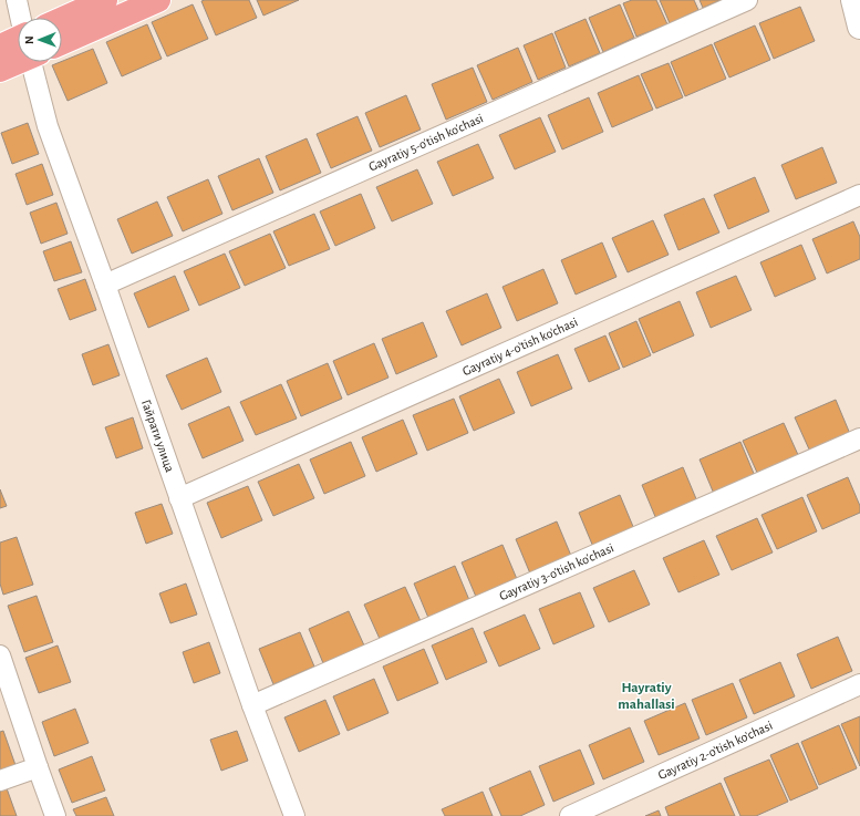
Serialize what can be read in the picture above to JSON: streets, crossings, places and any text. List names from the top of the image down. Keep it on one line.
{"streets":{"street":["Gayratiy 5-o'tish ko'chasi","Gayratiy 4-o'tish ko'chasi","Гайрати улица","Gayratiy 3-o'tish ko'chasi","Gayratiy 2-o'tish ko'chasi"]},"crossings":[["Gayratiy 5-o'tish ko'chasi","Гайрати улица"],["Gayratiy 4-o'tish ko'chasi","Гайрати улица"],["Гайрати улица","Gayratiy 3-o'tish ko'chasi"]],"districts":["Hayratiy mahallasi"],"north":"left"}
